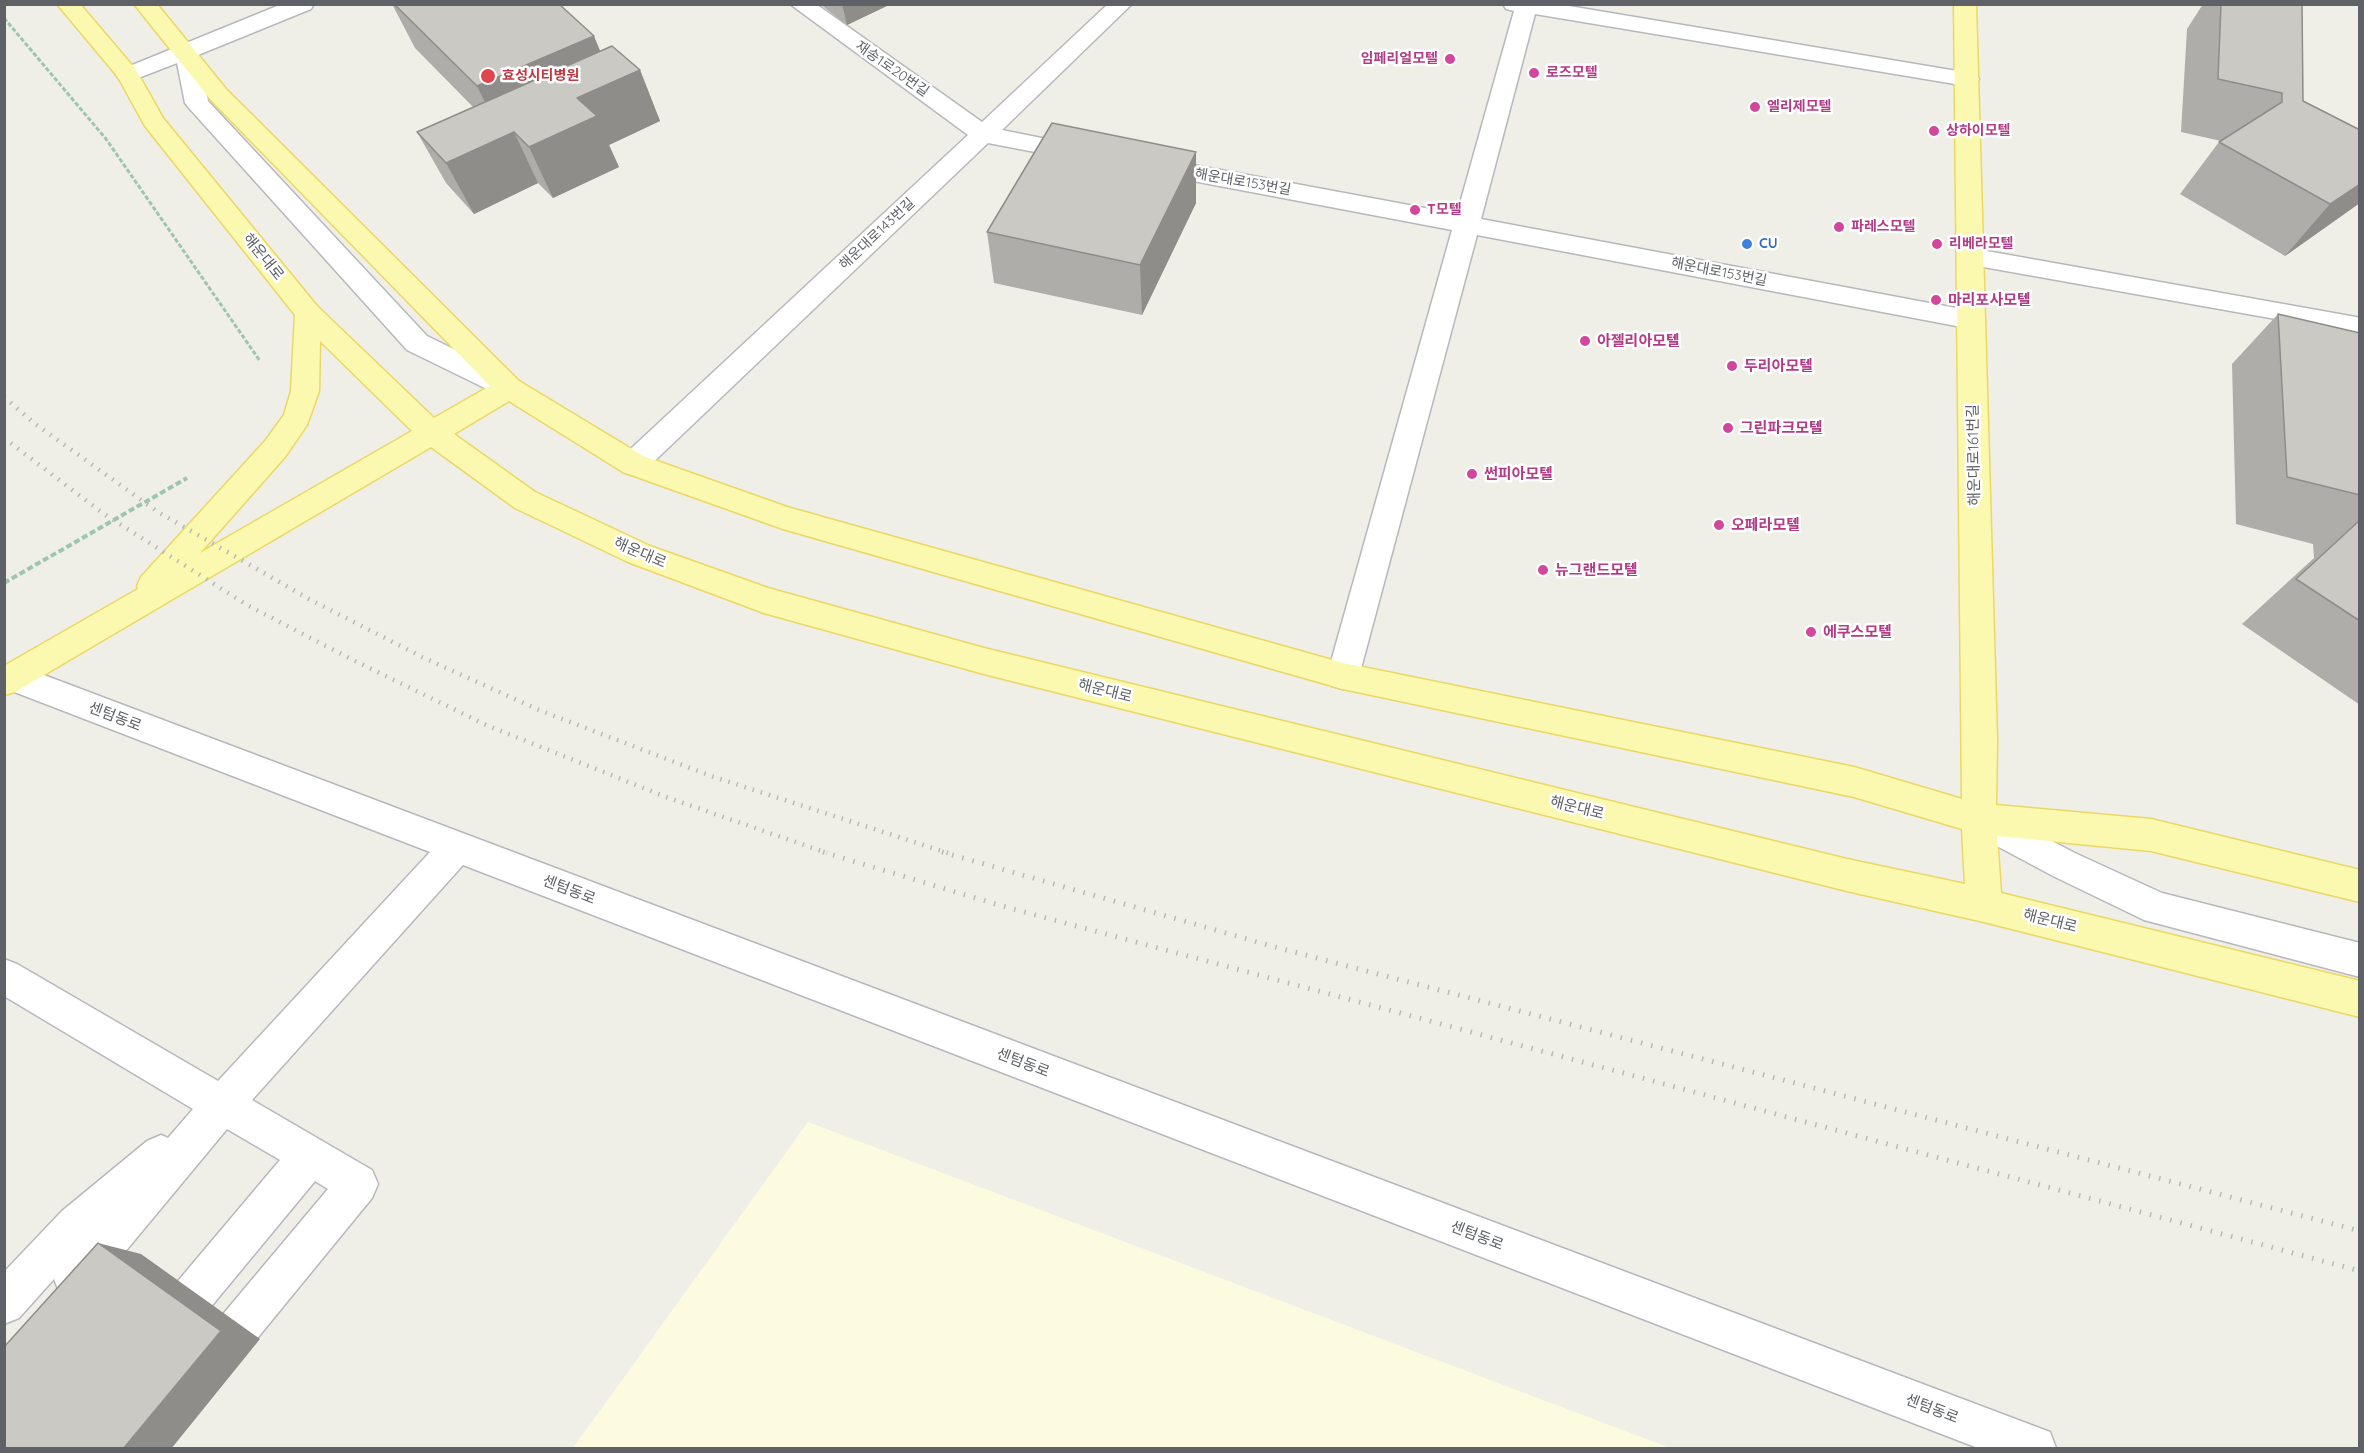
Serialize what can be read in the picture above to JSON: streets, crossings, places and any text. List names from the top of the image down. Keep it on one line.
{"streets":{"main road":["해운대로","해운대로161번길"],"street":["재송1로20번길","해운대로153번길","해운대로143번길","센텀동로"]},"crossings":[["재송1로20번길","해운대로153번길"],["재송1로20번길","해운대로143번길"],["해운대로153번길","해운대로143번길"],["해운대로153번길","해운대로161번길"],["해운대로","해운대로161번길"]],"places":["임페리얼모텔","로즈모텔","효성시티병원","엘리제모텔","상하이모텔","T모텔","파레스모텔","CU","리베라모텔","마리포사모텔","아젤리아모텔","두리아모텔","그린파크모텔","썬피아모텔","오페라모텔","뉴그랜드모텔","에쿠스모텔"]}
